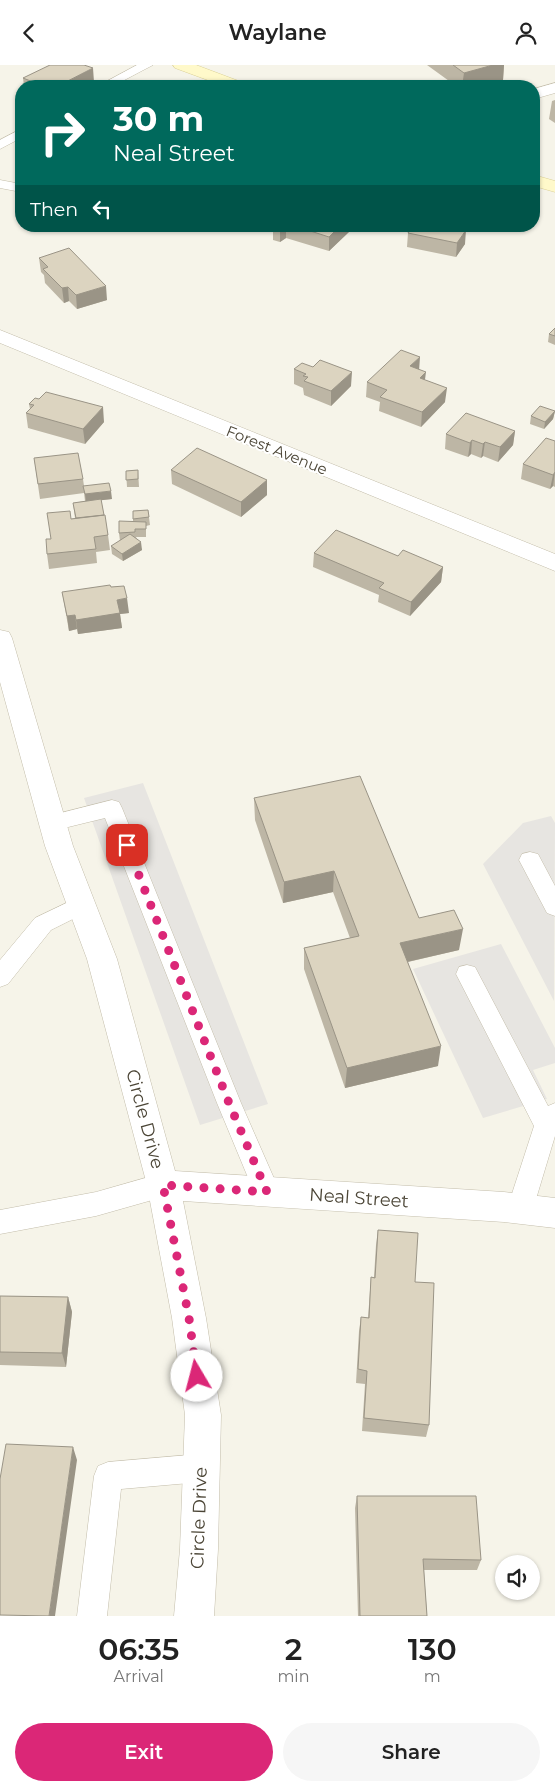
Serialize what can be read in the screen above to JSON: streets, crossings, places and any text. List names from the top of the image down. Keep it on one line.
{"streets":{"street":["Forest Avenue","Circle Drive","Neal Street"]},"crossings":[["Circle Drive","Neal Street"]],"page":{"header":"Waylane","turn":["30 m","Neal Street"],"then":"Then","eta":["06:35","Arrival","2","min","130","m"],"buttons":["Exit","Share"]}}
